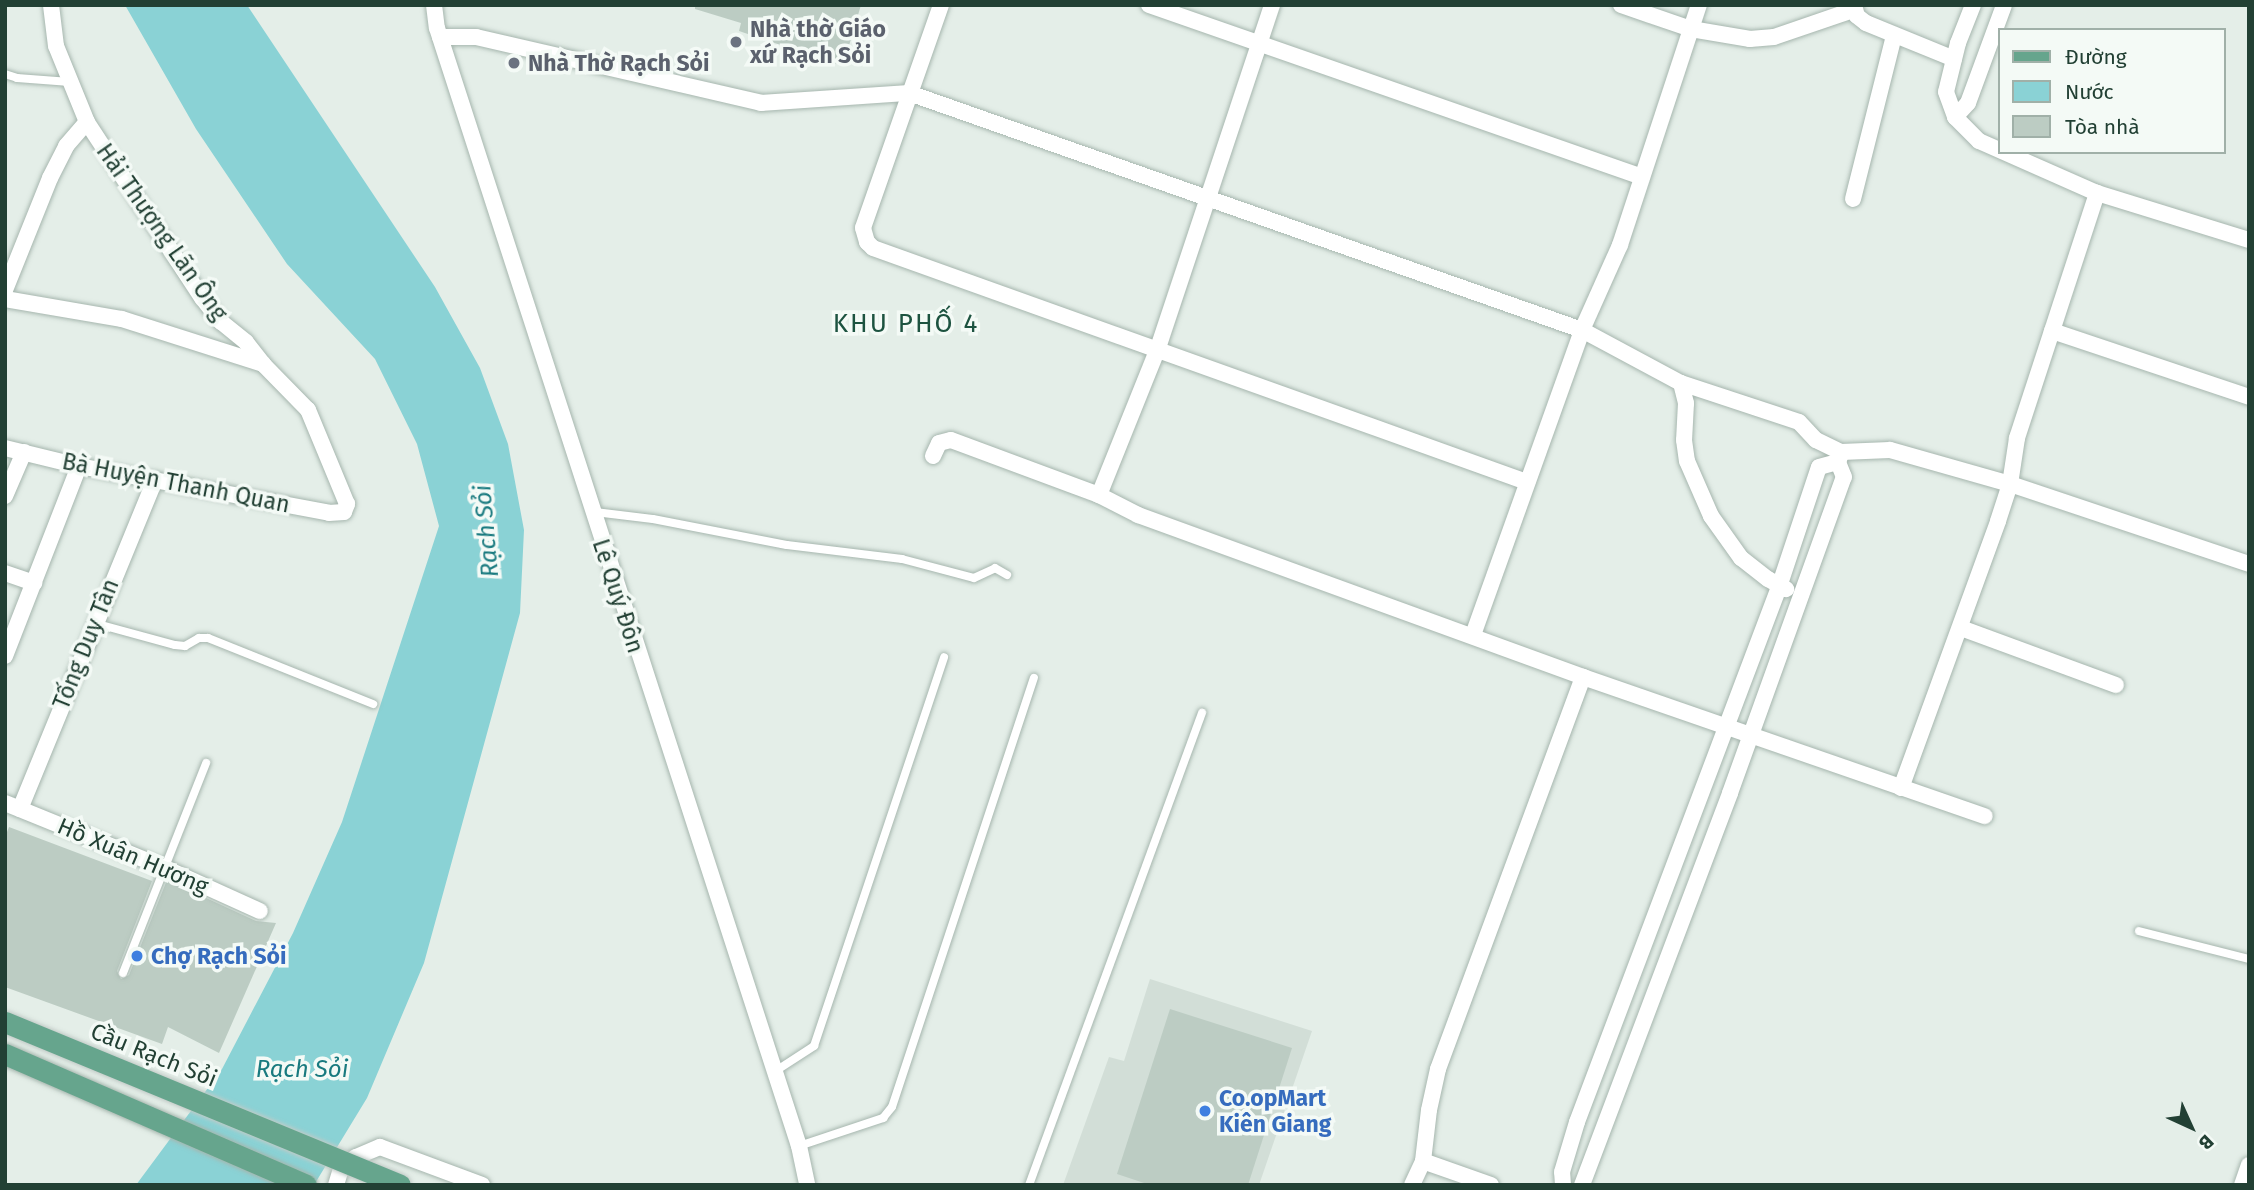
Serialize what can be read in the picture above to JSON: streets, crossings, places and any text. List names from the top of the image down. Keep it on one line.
{"streets":{"main road":["Cầu Rạch Sỏi"],"street":["Hải Thượng Lãn Ông","Bà Huyện Thanh Quan","Lê Quý Đôn","Tống Duy Tân","Hồ Xuân Hương"]},"crossings":[["Hải Thượng Lãn Ông","Bà Huyện Thanh Quan"],["Bà Huyện Thanh Quan","Tống Duy Tân"],["Tống Duy Tân","Hồ Xuân Hương"]],"districts":["KHU PHỐ 4"],"water":["Rạch Sỏi"],"places":["Nhà thờ Giáo xứ Rạch Sỏi","Nhà Thờ Rạch Sỏi","Chợ Rạch Sỏi","Co.opMart Kiên Giang"],"legend":["Đường","Nước","Tòa nhà"],"north":"bottom right"}
